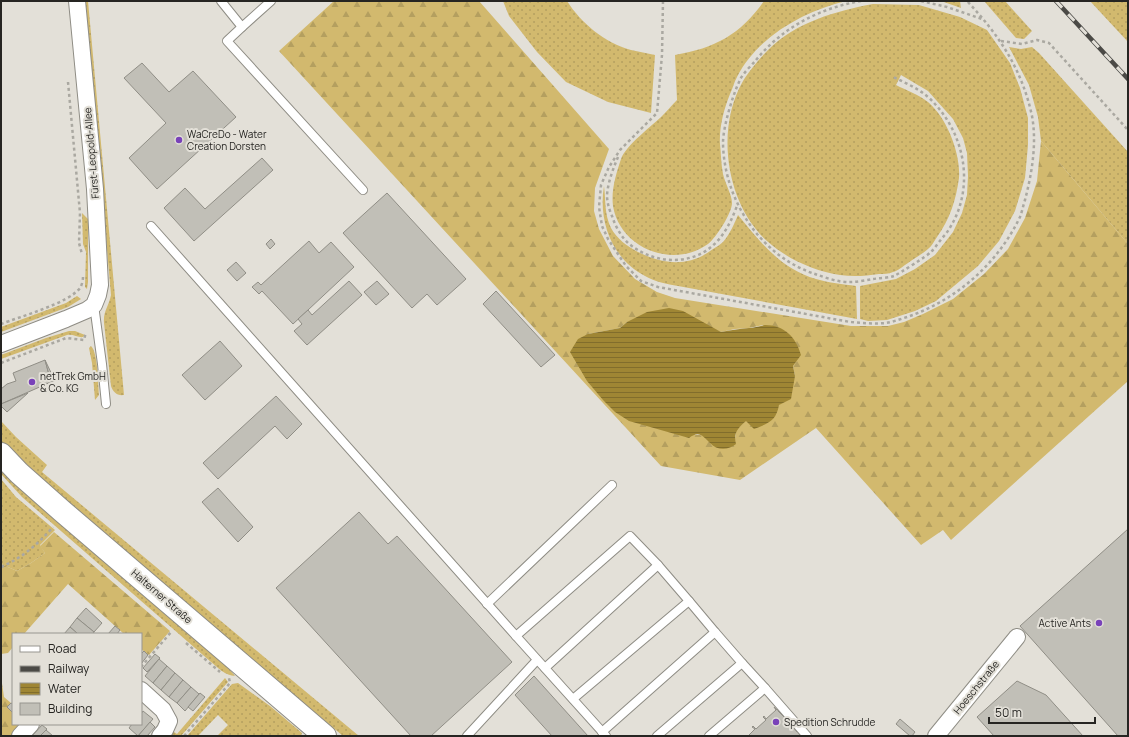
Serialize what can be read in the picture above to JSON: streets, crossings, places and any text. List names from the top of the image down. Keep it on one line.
{"streets":{"main road":["Halterner Straße"],"street":["Fürst-Leopold-Allee","Hoeschstraße"]},"places":["WaCreDo - Water Creation Dorsten","netTrek GmbH & Co. KG","Active Ants","Spedition Schrudde"],"legend":["Road","Railway","Water","Building"],"scale_bar":"50 m"}
